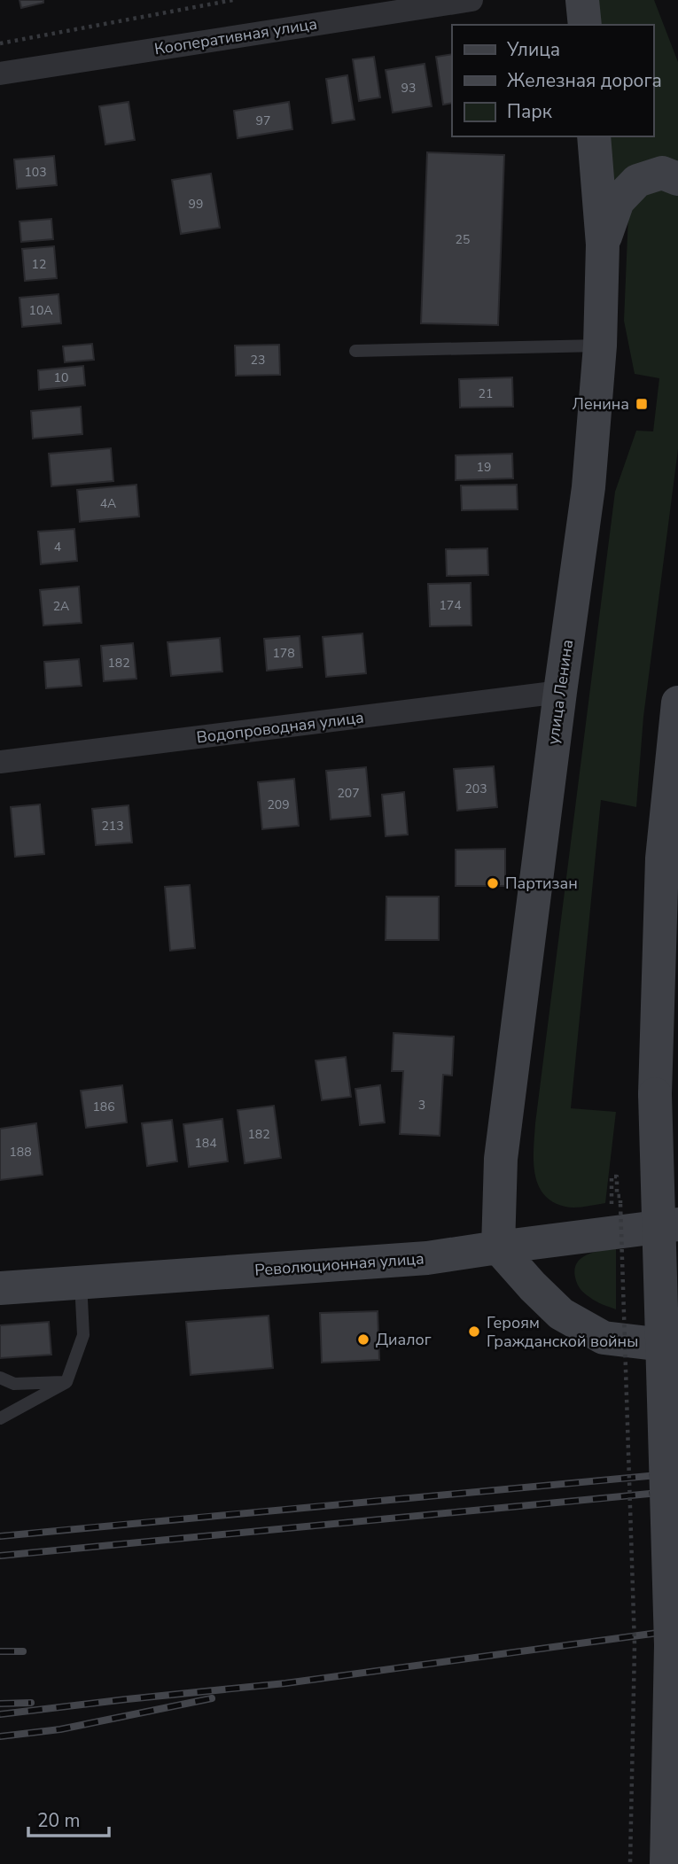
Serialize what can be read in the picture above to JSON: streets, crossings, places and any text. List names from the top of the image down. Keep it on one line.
{"streets":{"main road":["улица Ленина","Революционная улица"],"street":["Кооперативная улица","Водопроводная улица"]},"crossings":[["улица Ленина","Водопроводная улица"],["улица Ленина","Революционная улица"]],"places":{"transit":["Ленина"],"other":["Партизан","Героям Гражданской войны","Диалог"]},"house_numbers":["93","97","103","99","25","12","10А","23","10","21","19","4А","4","174","2А","178","182","203","207","209","213","3","186","182","184","188"],"legend":["Улица","Железная дорога","Парк"],"scale_bar":"20 m"}
